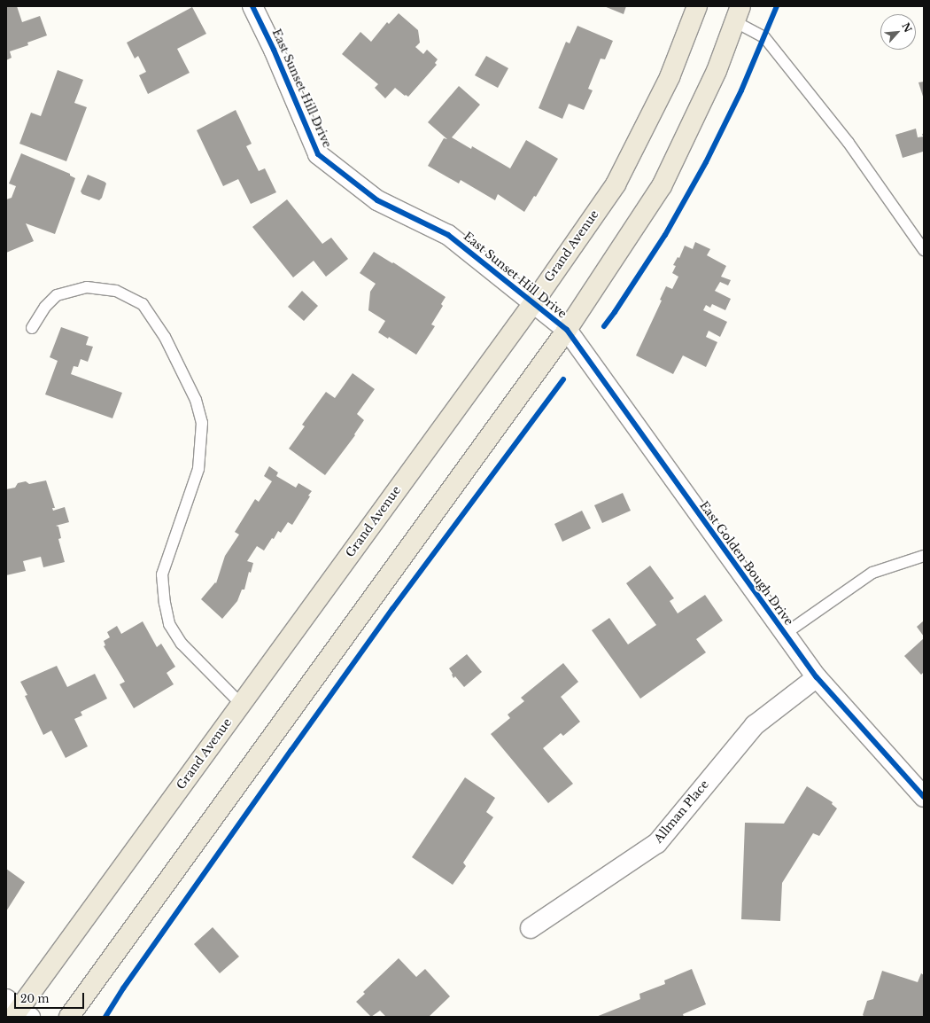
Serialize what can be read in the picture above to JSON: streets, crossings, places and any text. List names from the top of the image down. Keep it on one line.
{"streets":{"main road":["Grand Avenue"],"street":["East Sunset Hill Drive","East Golden Bough Drive","Allman Place"]},"crossings":[["East Sunset Hill Drive","Grand Avenue"],["East Sunset Hill Drive","East Golden Bough Drive"],["East Golden Bough Drive","Allman Place"]],"scale_bar":"20 m","north":"top right"}
